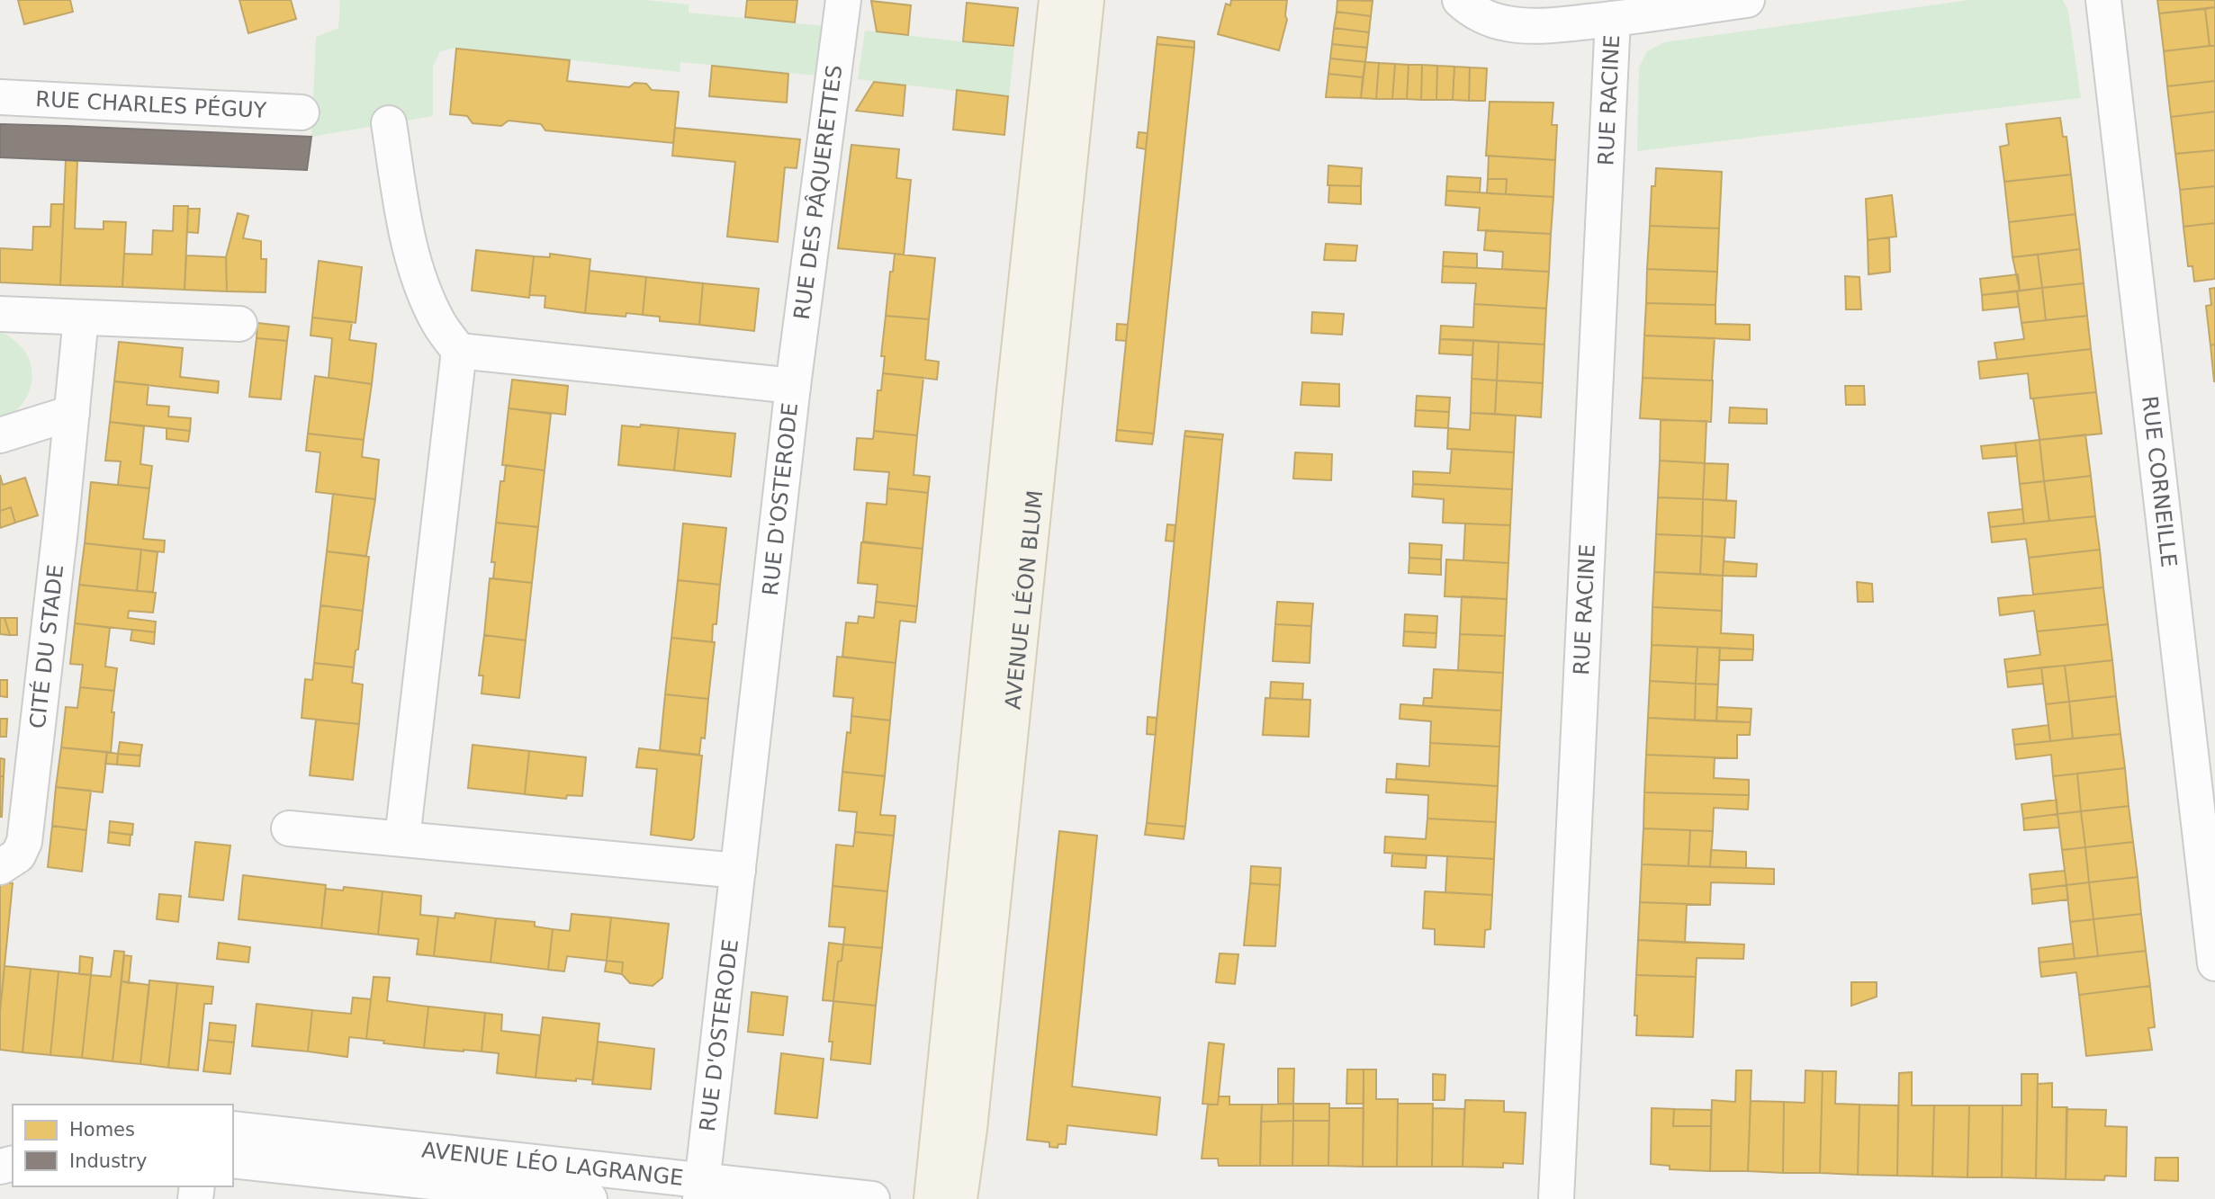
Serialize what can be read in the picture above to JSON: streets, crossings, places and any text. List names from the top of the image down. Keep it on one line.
{"streets":{"main road":["AVENUE LÉON BLUM"],"street":["RUE RACINE","RUE CHARLES PÉGUY","RUE DES PÂQUERETTES","RUE CORNEILLE","RUE D'OSTERODE","CITÉ DU STADE","AVENUE LÉO LAGRANGE"]},"crossings":[["RUE DES PÂQUERETTES","RUE D'OSTERODE"],["RUE D'OSTERODE","AVENUE LÉO LAGRANGE"]],"legend":["Homes","Industry"]}
